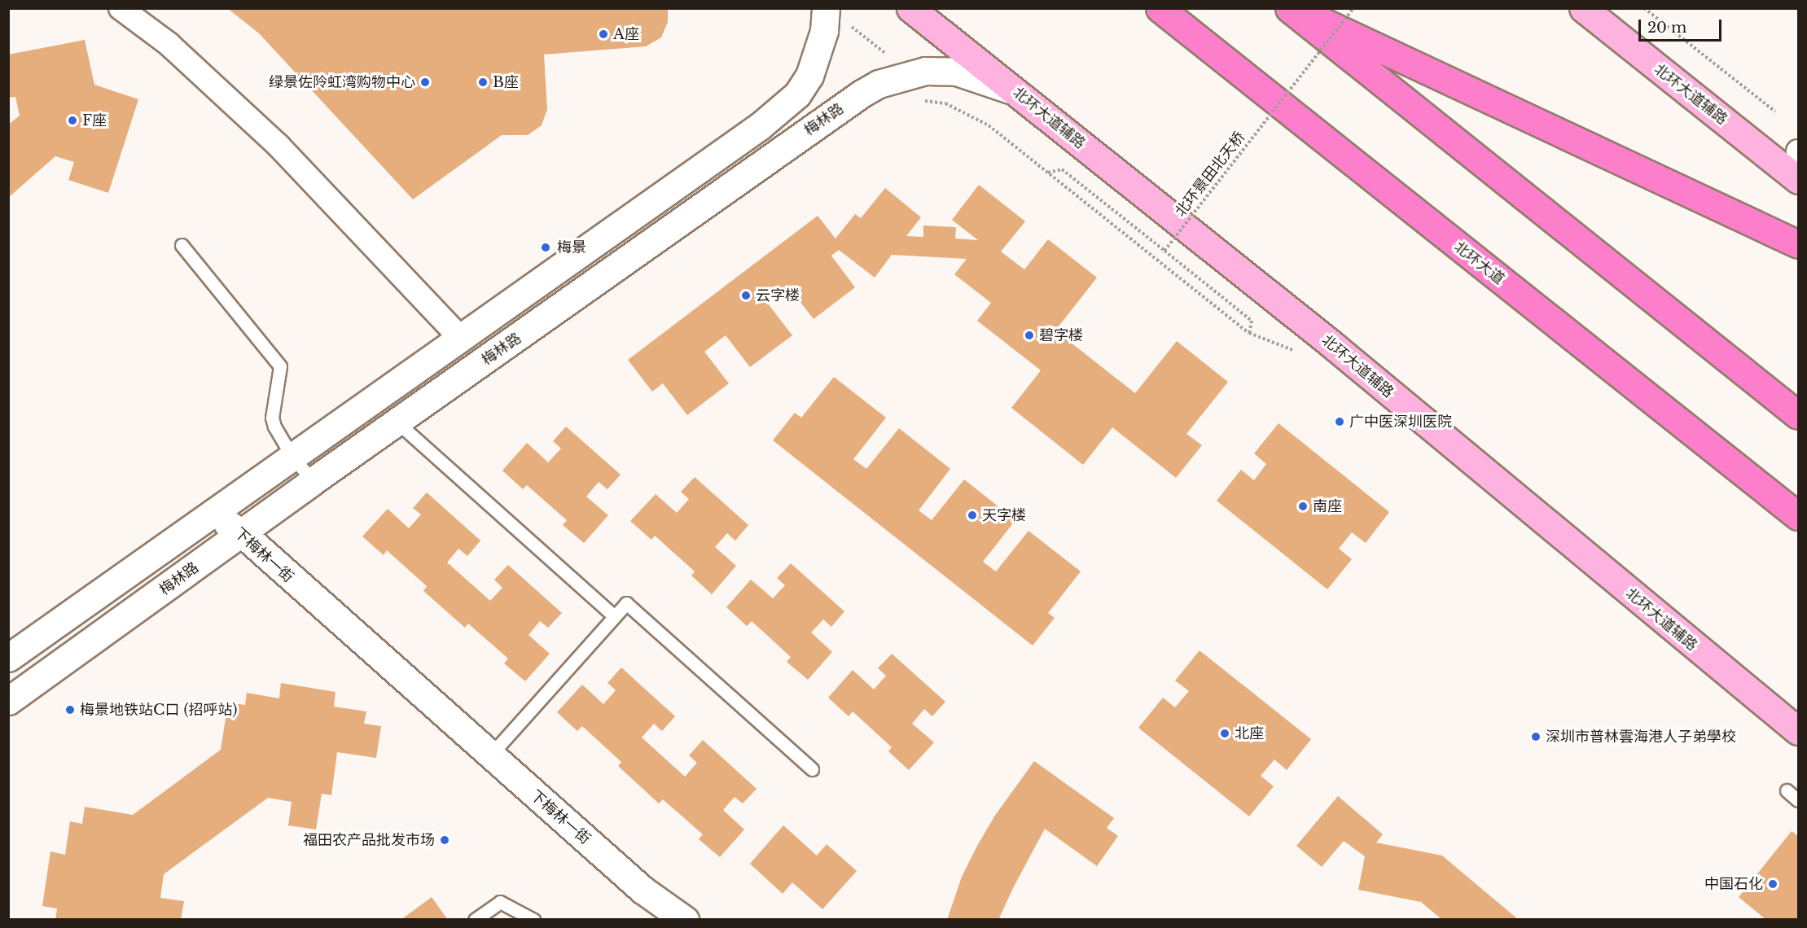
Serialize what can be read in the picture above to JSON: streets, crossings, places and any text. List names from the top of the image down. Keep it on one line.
{"streets":{"highway":["北环大道"],"main road":["北环大道辅路","梅林路","下梅林一街"],"path":["北环景田北天桥"]},"crossings":[["北环大道辅路","梅林路"],["梅林路","下梅林一街"]],"places":["A座","绿景佐阾虹湾购物中心","B座","F座","梅景","云字楼","碧字楼","广中医深圳医院","南座","天字楼","梅景地铁站C口 (招呼站)","北座","深圳市普林雲海港人子弟學校","福田农产品批发市场","中国石化"],"scale_bar":"20 m"}
